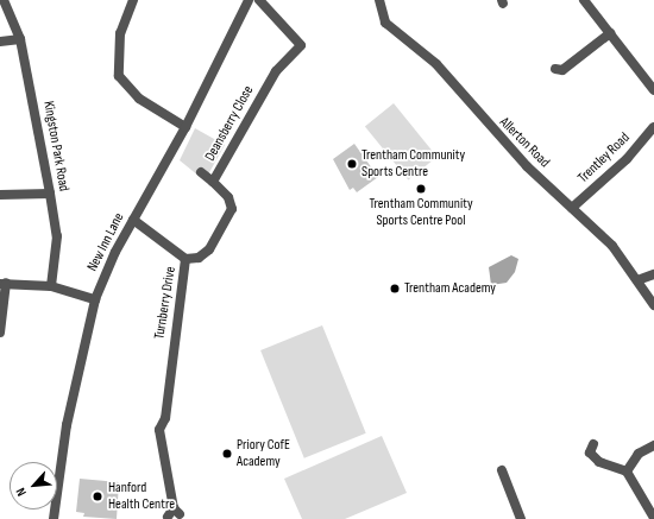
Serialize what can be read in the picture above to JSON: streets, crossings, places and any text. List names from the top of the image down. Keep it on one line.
{"streets":{"street":["Deansberry Close","Allerton Road","Kingston Park Road","Trentley Road","New Inn Lane","Turnberry Drive"]},"crossings":[["Deansberry Close","Turnberry Drive"],["Allerton Road","Trentley Road"],["New Inn Lane","Turnberry Drive"]],"places":["Trentham Community Sports Centre","Trentham Community Sports Centre Pool","Trentham Academy","Priory CofE Academy","Hanford Health Centre"],"north":"bottom left"}
